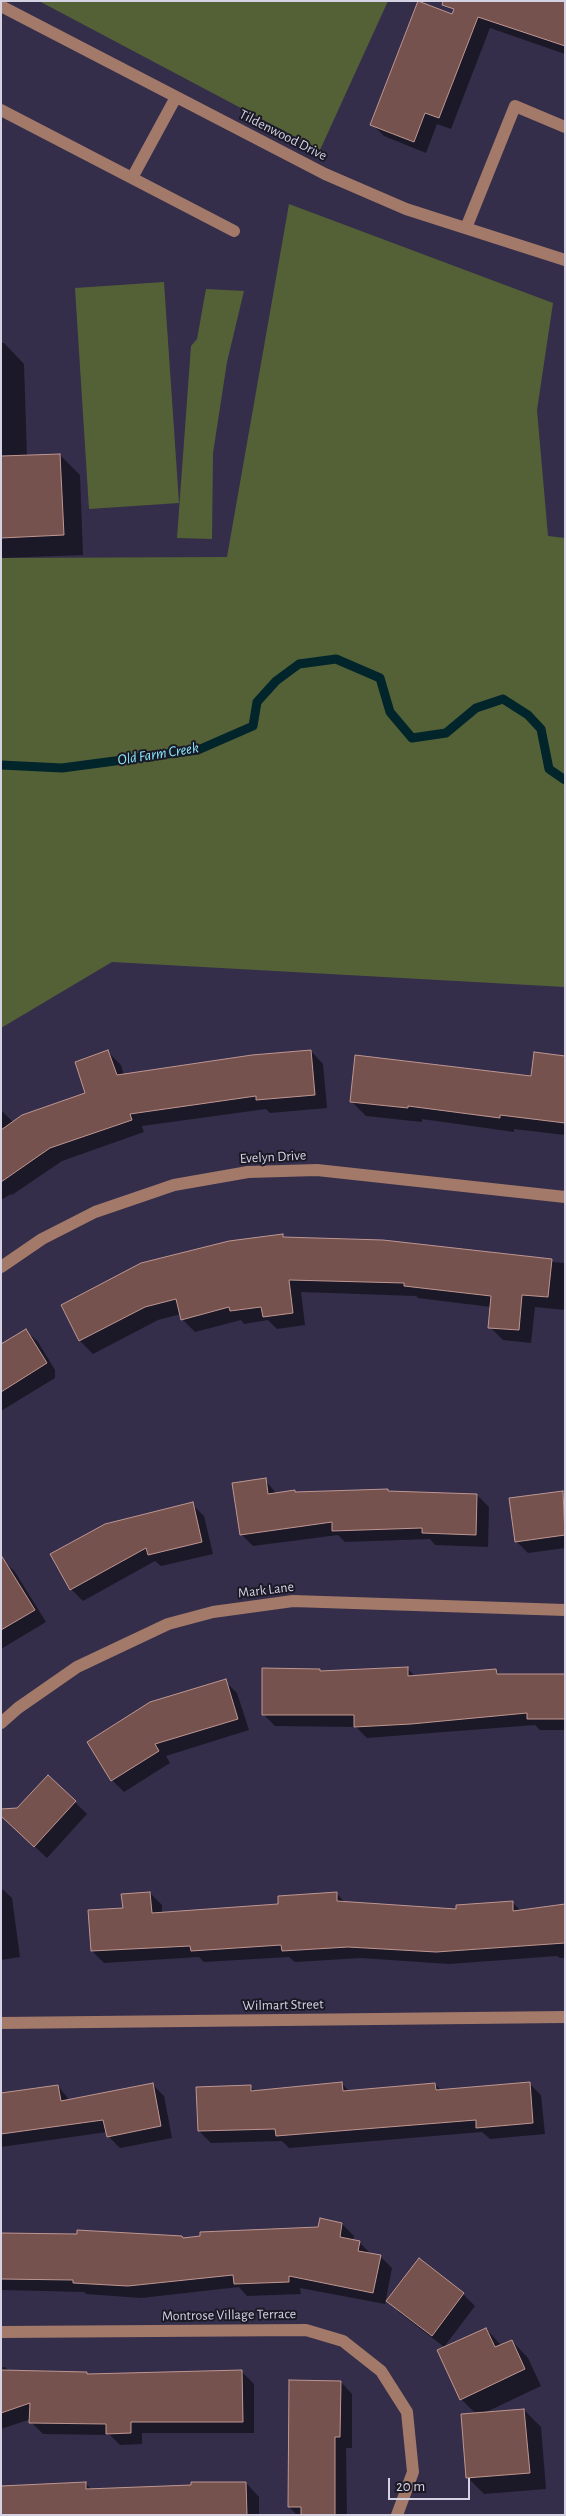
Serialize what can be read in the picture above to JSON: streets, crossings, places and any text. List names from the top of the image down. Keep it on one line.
{"streets":{"street":["Tildenwood Drive","Evelyn Drive","Mark Lane","Wilmart Street","Montrose Village Terrace"]},"water":["Old Farm Creek"],"scale_bar":"20 m"}
